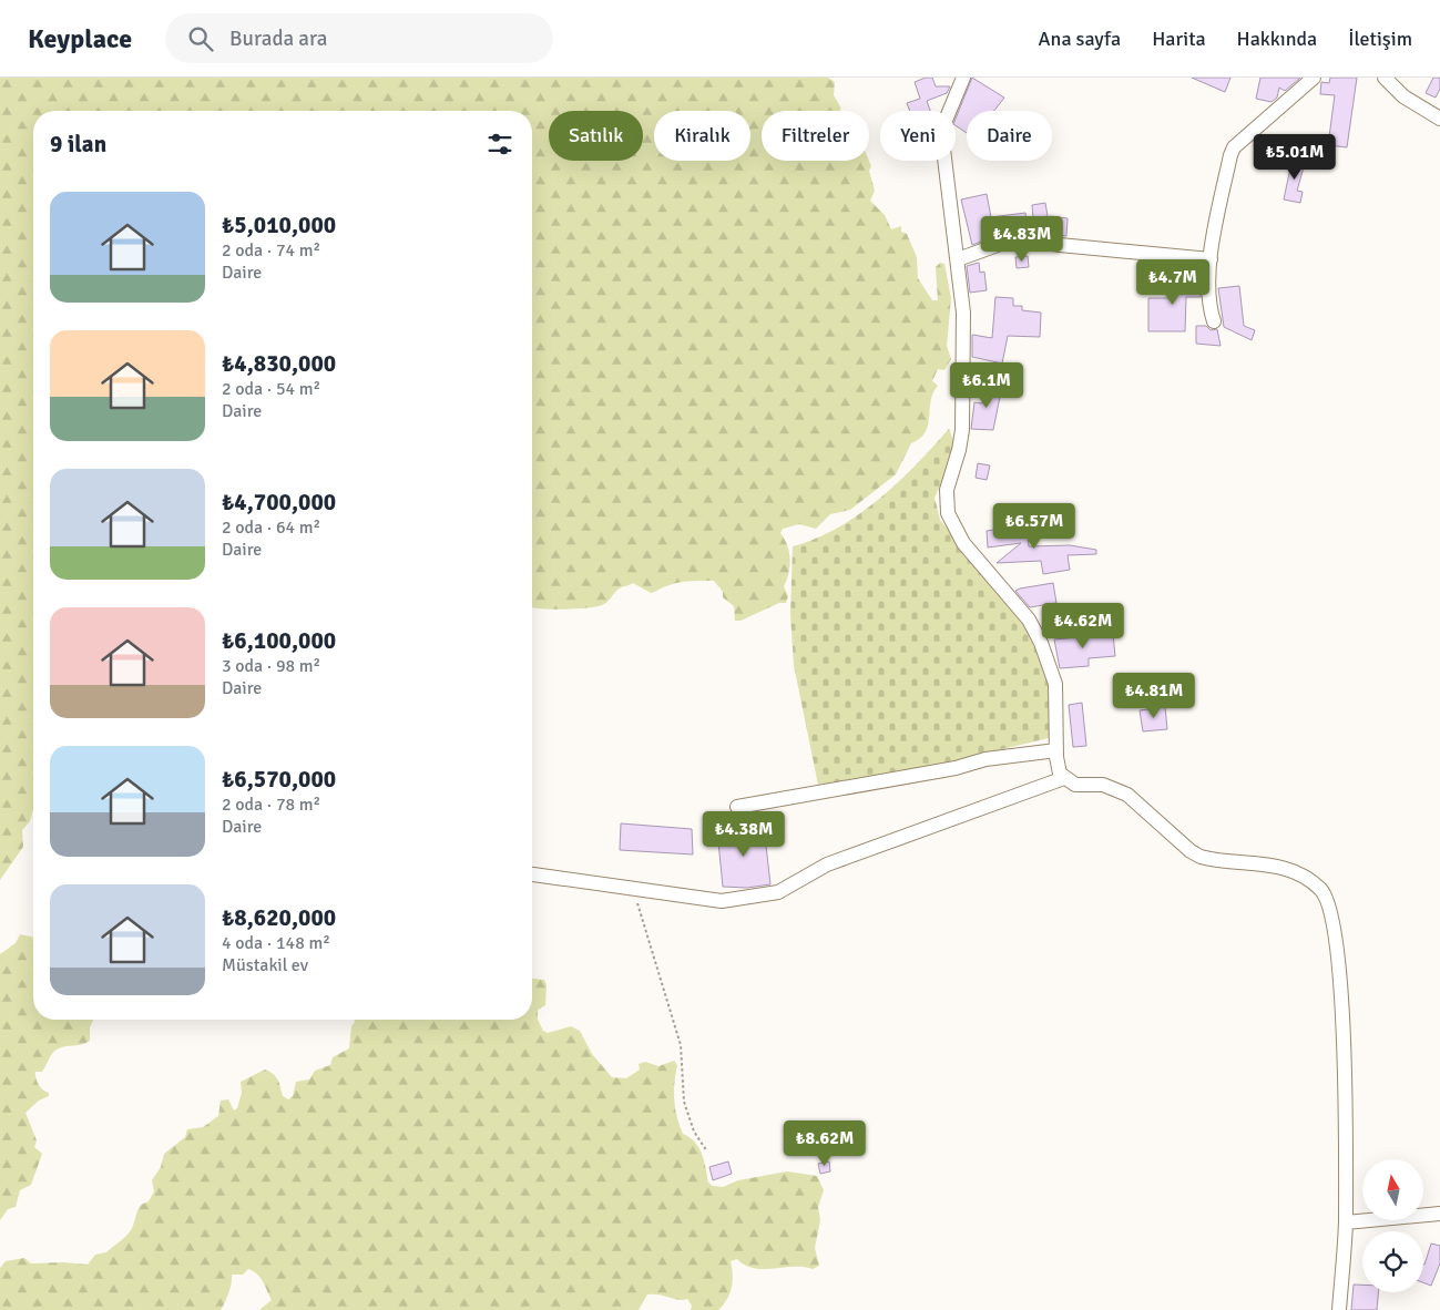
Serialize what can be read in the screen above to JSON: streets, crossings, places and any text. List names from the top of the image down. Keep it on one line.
{"north":"top","page":{"header":"Keyplace","search":"Burada ara","nav":["Ana sayfa","Harita","Hakkında","İletişim"],"chip":["Satılık","Kiralık","Filtreler","Yeni","Daire"],"heading":"9 ilan","price":["₺5.01M","₺4.83M","₺4.7M","₺6.1M","₺6.57M","₺4.62M","₺4.81M","₺4.38M","₺8.62M"],"list":[{"name":"₺5,010,000","note":"2 oda · 74 m² · Daire"},{"name":"₺4,830,000","note":"2 oda · 54 m² · Daire"},{"name":"₺4,700,000","note":"2 oda · 64 m² · Daire"},{"name":"₺6,100,000","note":"3 oda · 98 m² · Daire"},{"name":"₺6,570,000","note":"2 oda · 78 m² · Daire"},{"name":"₺8,620,000","note":"4 oda · 148 m² · Müstakil ev"}]}}
